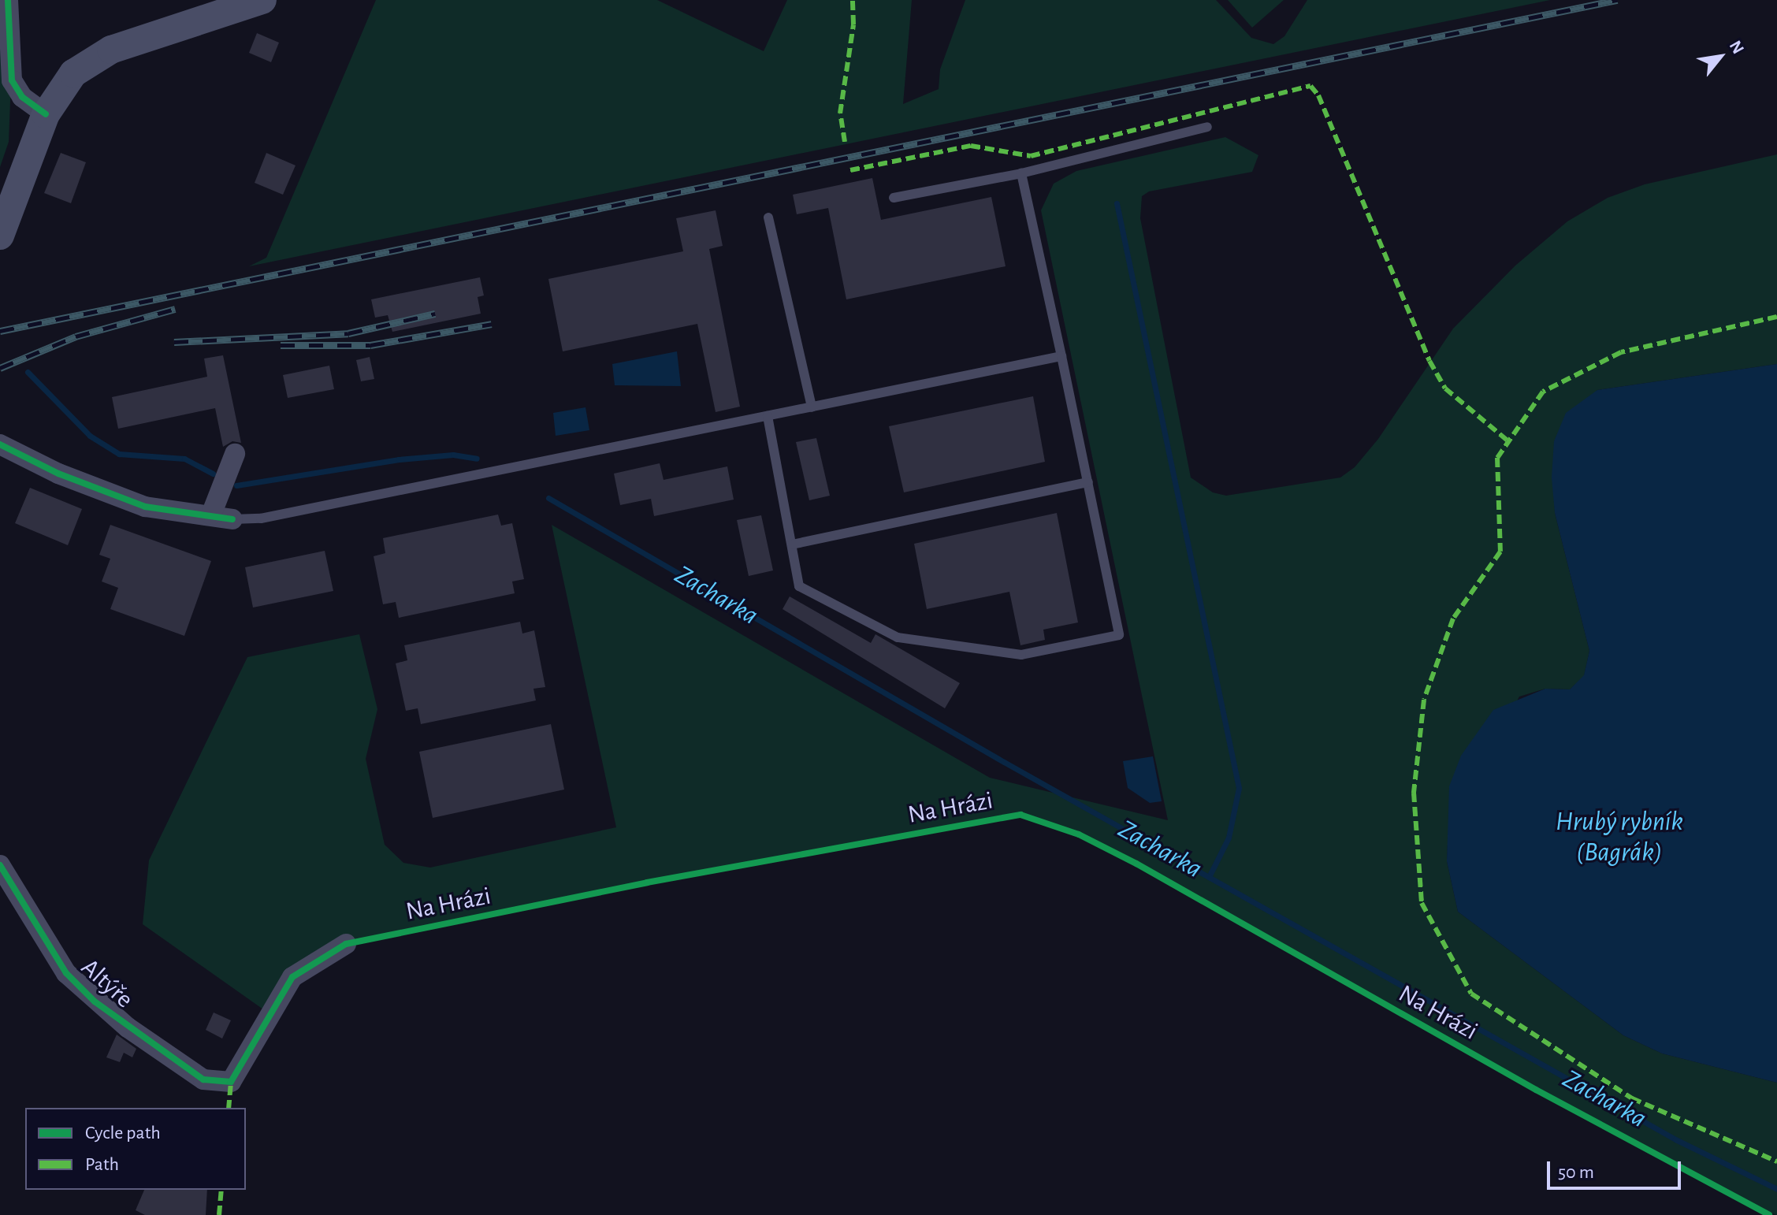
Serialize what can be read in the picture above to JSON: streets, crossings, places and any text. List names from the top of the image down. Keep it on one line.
{"streets":{"street":["Altýře"],"cycle path":["Na Hrázi"]},"water":["Zacharka","Hrubý rybník (Bagrák)"],"legend":["Cycle path","Path"],"scale_bar":"50 m","north":"top right"}
